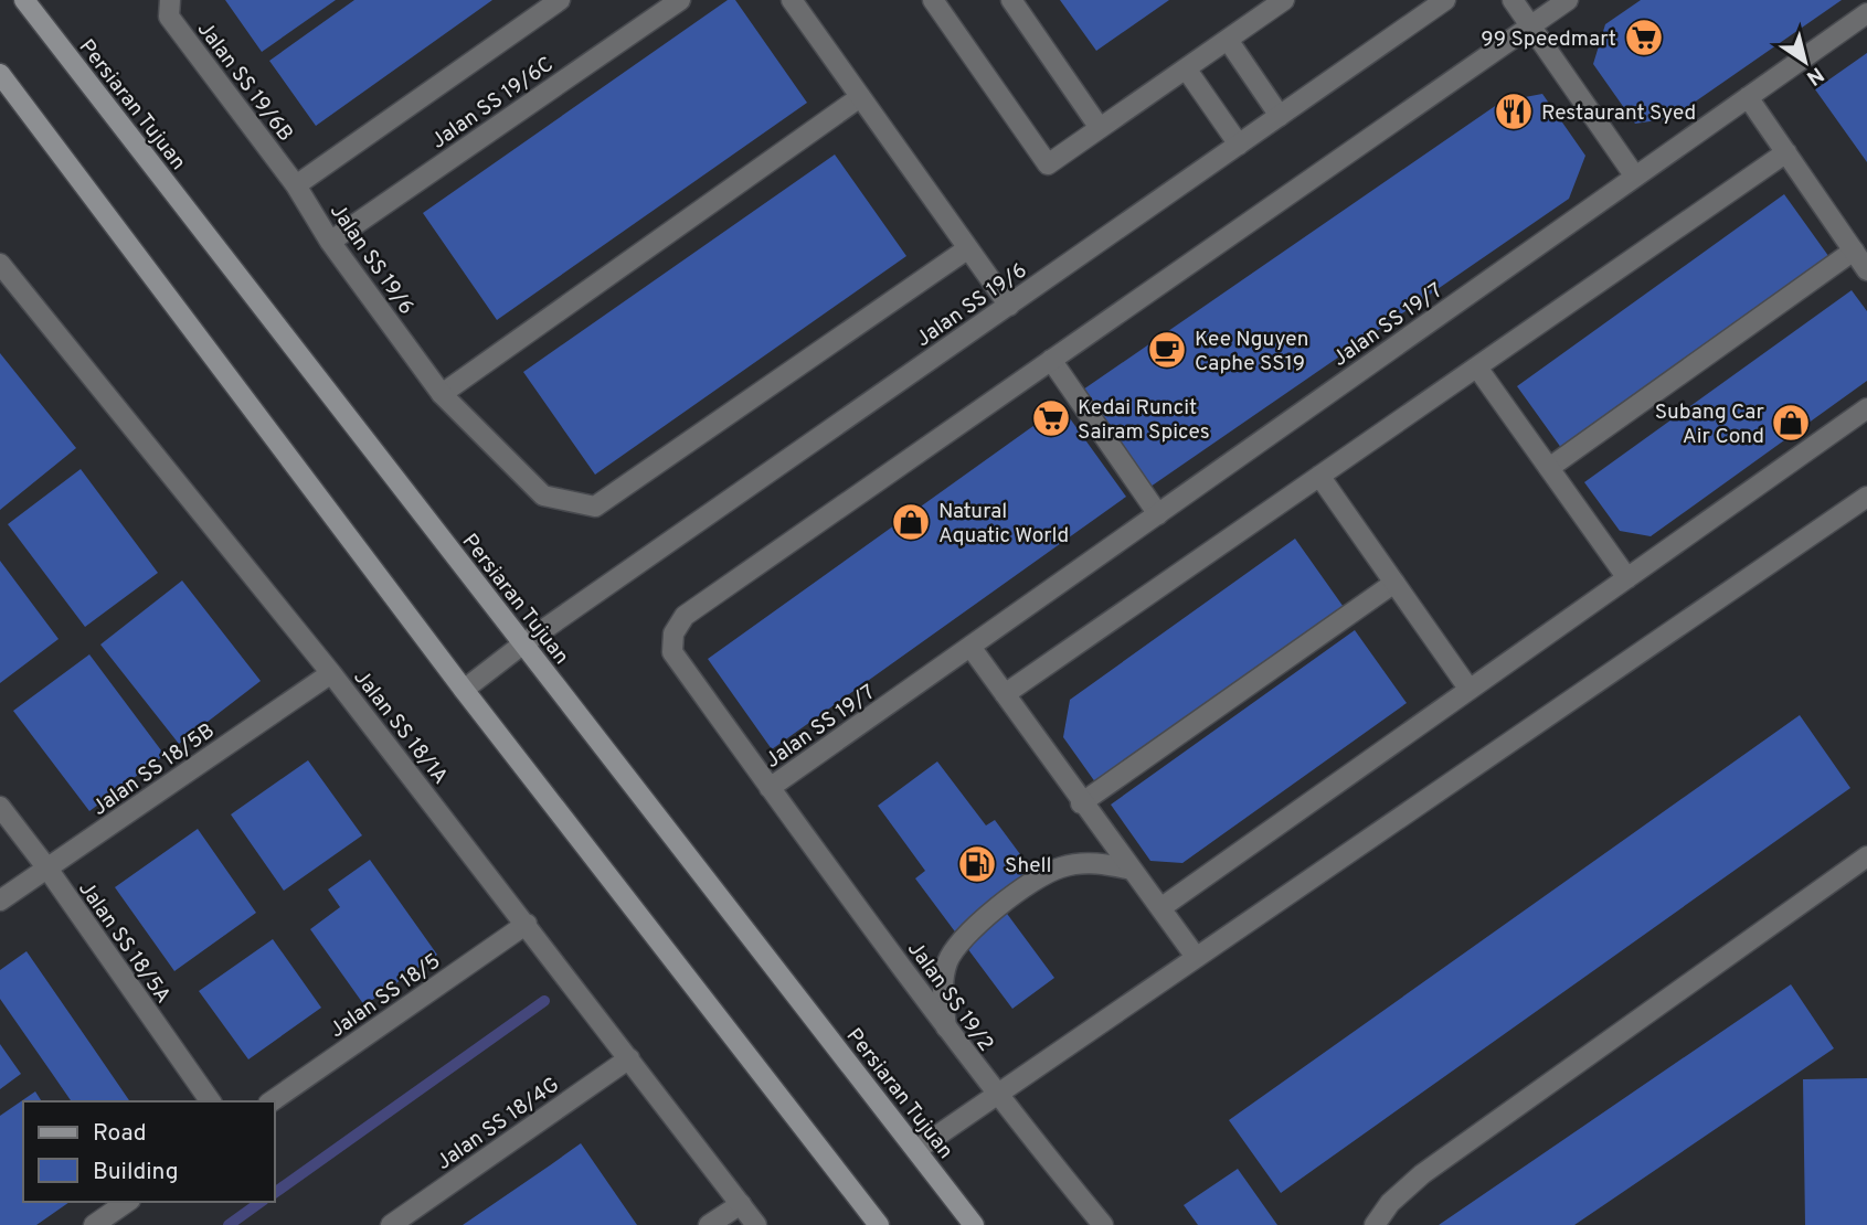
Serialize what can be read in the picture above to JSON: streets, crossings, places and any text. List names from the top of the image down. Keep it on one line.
{"streets":{"main road":["Persiaran Tujuan"],"street":["Jalan SS 19/6B","Jalan SS 19/6C","Jalan SS 19/6","Jalan SS 19/7","Jalan SS 18/1A","Jalan SS 18/5B","Jalan SS 18/5A","Jalan SS 18/5","Jalan SS 19/2","Jalan SS 18/4G"]},"crossings":[["Jalan SS 19/6B","Jalan SS 19/6C"],["Jalan SS 19/6B","Jalan SS 19/6"],["Jalan SS 19/6C","Jalan SS 19/6"],["Persiaran Tujuan","Jalan SS 19/6"],["Jalan SS 19/7","Jalan SS 19/2"],["Jalan SS 18/1A","Jalan SS 18/5B"],["Jalan SS 18/1A","Jalan SS 18/5"],["Jalan SS 18/1A","Jalan SS 18/4G"],["Jalan SS 18/5B","Jalan SS 18/5A"]],"places":{"supermarket":["99 Speedmart","Kedai Runcit Sairam Spices"],"restaurant":["Restaurant Syed"],"cafe":["Kee Nguyen Caphe SS19"],"shop":["Subang Car Air Cond","Natural Aquatic World"],"fuel station":["Shell"]},"legend":["Road","Building"],"north":"bottom right"}
